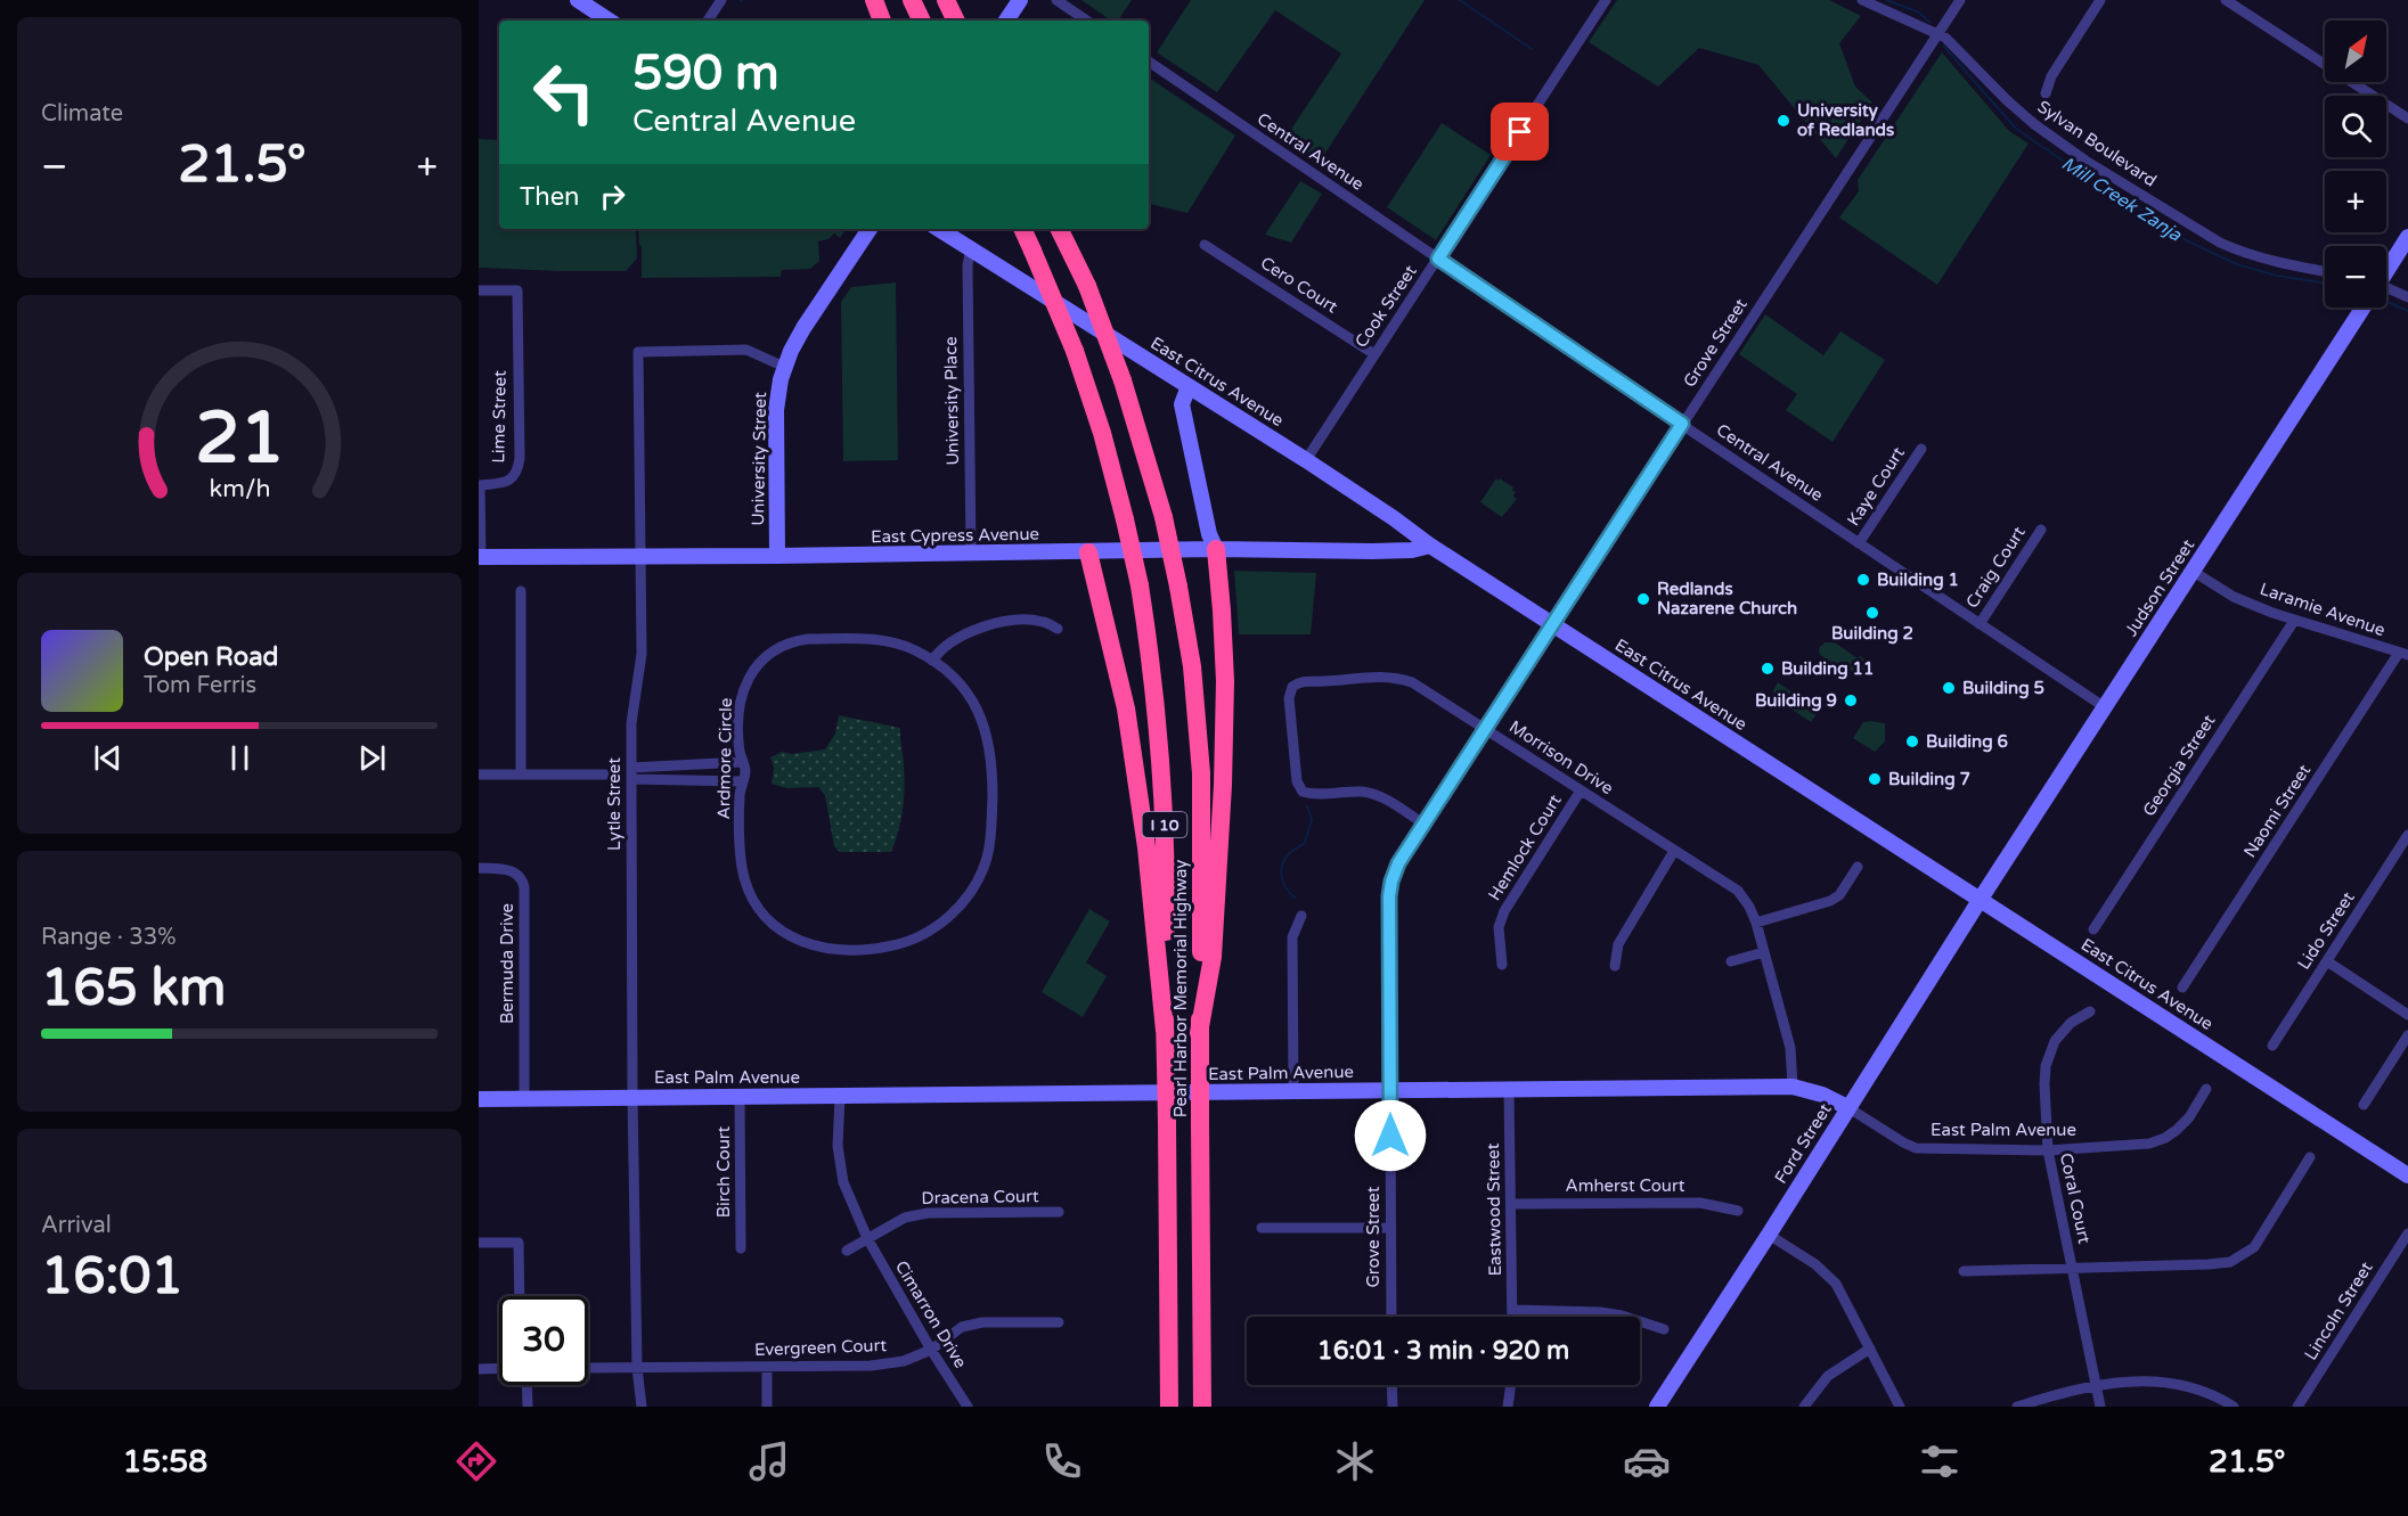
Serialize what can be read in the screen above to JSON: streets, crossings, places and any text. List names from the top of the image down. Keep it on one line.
{"streets":{"highway":["I 10","Pearl Harbor Memorial Highway"],"main road":["East Citrus Avenue","University Street","East Cypress Avenue","Judson Street","East Palm Avenue","Ford Street"],"street":["Sylvan Boulevard","Central Avenue","Cero Court","Cook Street","Grove Street","University Place","Lime Street","Kaye Court","Craig Court","Laramie Avenue","Morrison Drive","Ardmore Circle","Georgia Street","Lytle Street","Naomi Street","Hemlock Court","Lido Street","Bermuda Drive","Birch Court","Amherst Court","Dracena Court","Coral Court","Eastwood Street","Lincoln Street","Cimarron Drive","Evergreen Court"]},"crossings":[["Sylvan Boulevard","Grove Street"],["Central Avenue","Cook Street"],["Central Avenue","Grove Street"],["Central Avenue","Kaye Court"],["Central Avenue","Craig Court"],["Central Avenue","Judson Street"],["Cero Court","Cook Street"],["Cook Street","East Citrus Avenue"],["Grove Street","East Citrus Avenue"],["Grove Street","Morrison Drive"],["Grove Street","East Palm Avenue"],["East Citrus Avenue","University Place"],["East Citrus Avenue","East Cypress Avenue"],["East Citrus Avenue","Judson Street"],["East Citrus Avenue","Ford Street"],["University Place","East Cypress Avenue"],["Lime Street","East Cypress Avenue"],["University Street","East Cypress Avenue"],["University Street","Lytle Street"],["East Cypress Avenue","Lytle Street"],["Judson Street","Laramie Avenue"],["Judson Street","Ford Street"],["Laramie Avenue","Georgia Street"],["Laramie Avenue","Naomi Street"],["Morrison Drive","Hemlock Court"],["Morrison Drive","East Palm Avenue"],["Lytle Street","East Palm Avenue"],["Lytle Street","Evergreen Court"],["Bermuda Drive","East Palm Avenue"],["East Palm Avenue","Ford Street"],["East Palm Avenue","Birch Court"],["East Palm Avenue","Coral Court"],["East Palm Avenue","Eastwood Street"],["East Palm Avenue","Cimarron Drive"],["Amherst Court","Eastwood Street"],["Dracena Court","Cimarron Drive"],["Cimarron Drive","Evergreen Court"]],"water":["Mill Creek Zanja"],"places":["University of Redlands","Building 1","Redlands Nazarene Church","Building 2","Building 11","Building 5","Building 9","Building 6","Building 7"],"north":"top right","page":{"tile":["Climate",["Range · 33%","165 km"],["Arrival","16:01"]],"map_buttons":["+","−"],"turn":["590 m","Central Avenue"],"heat":["−","21.5°","+"],"then":"Then","song":["Open Road","Tom Ferris"],"limit":"30","trip":"16:01 · 3 min · 920 m","tabs":["15:58","21.5°"],"gauge":["21","km/h"]}}
